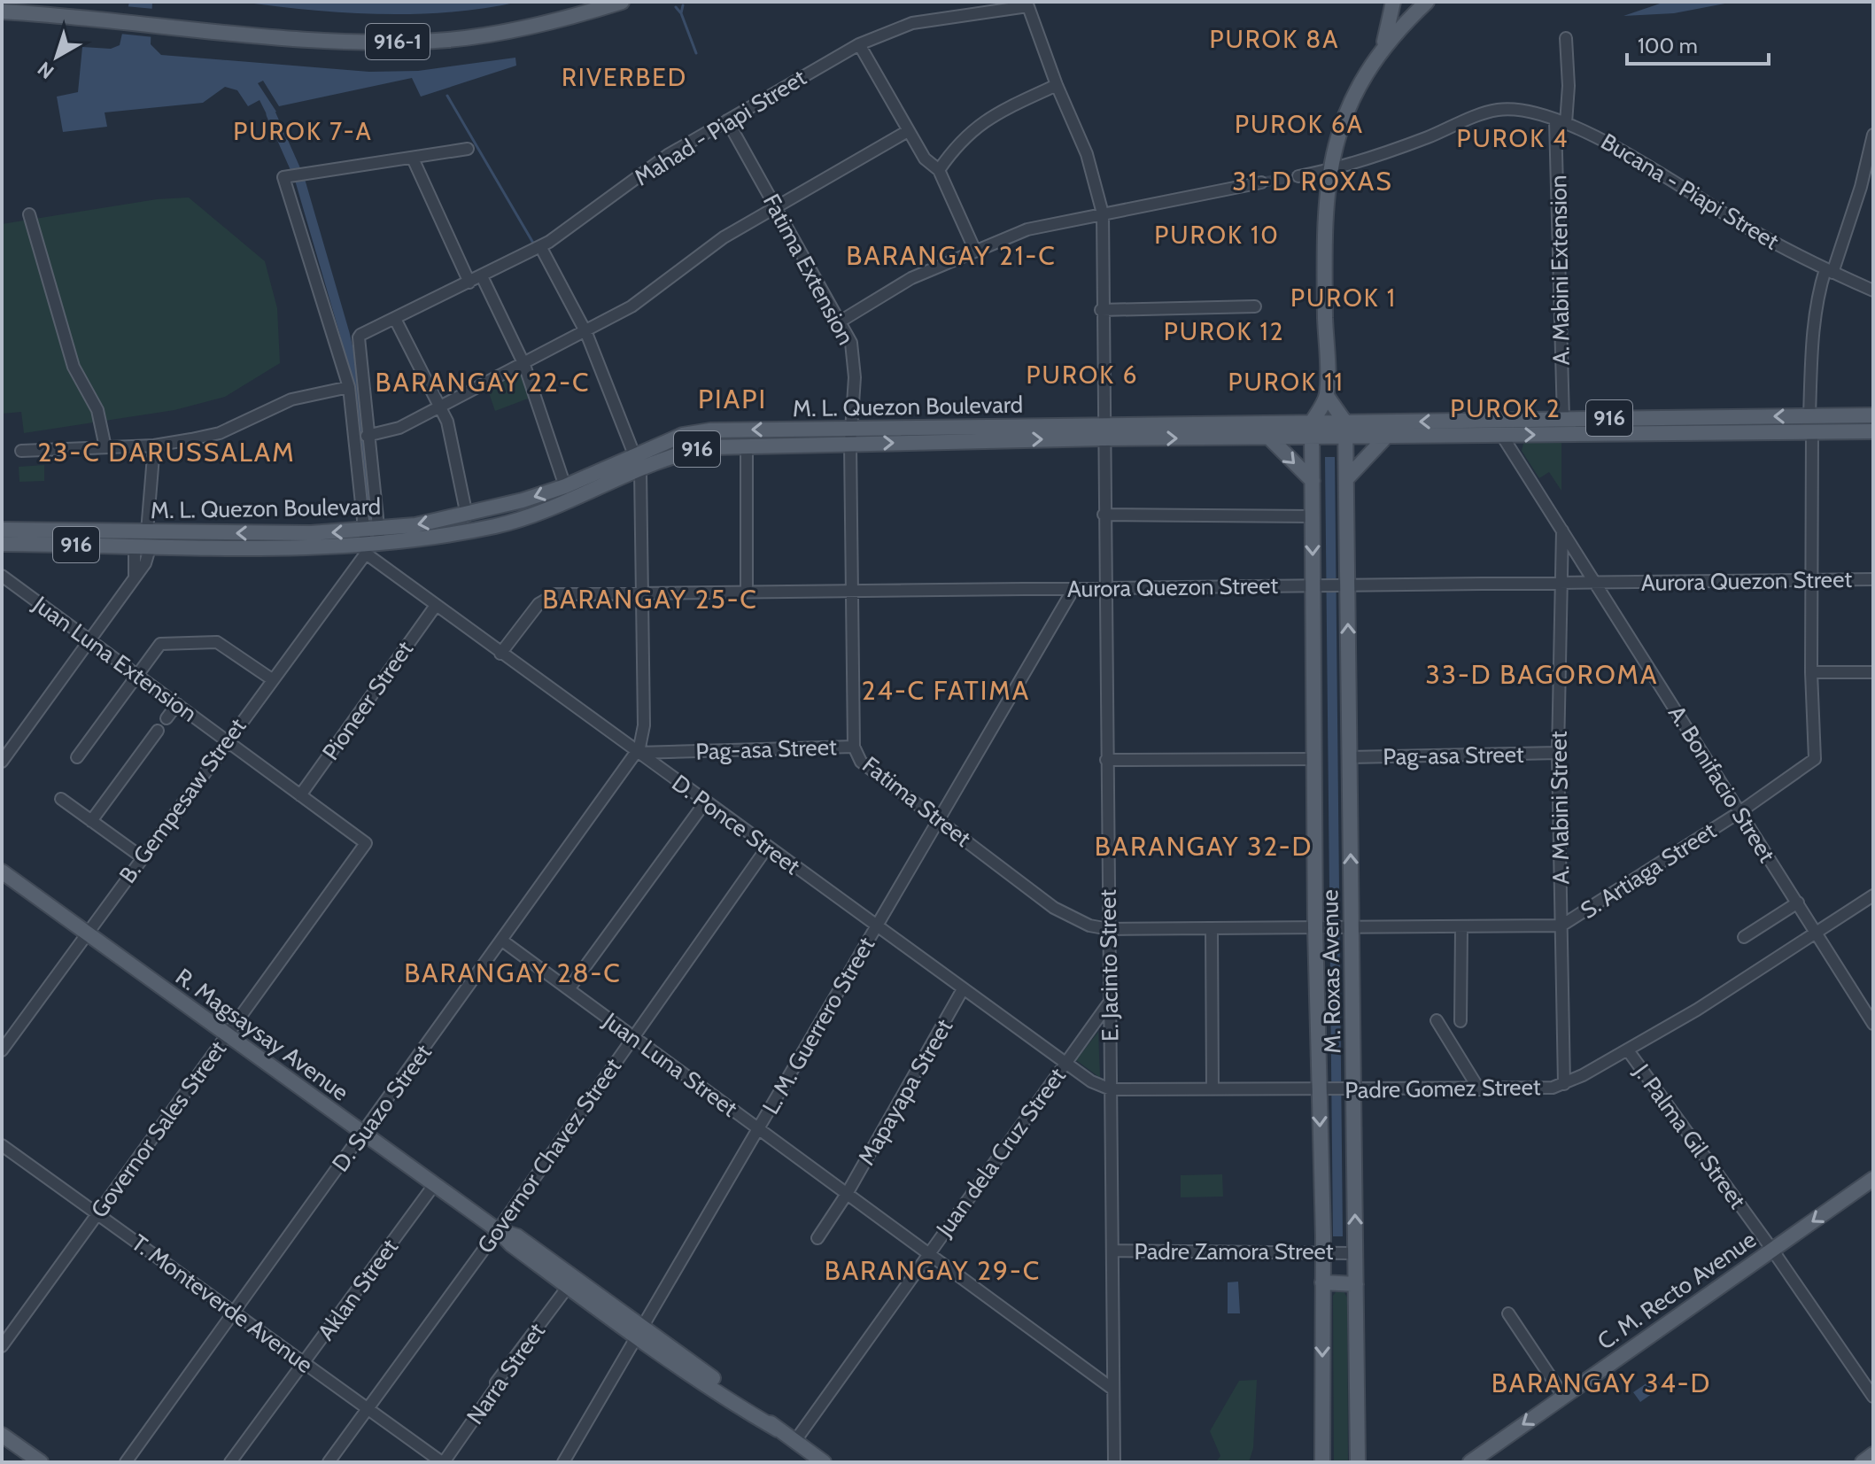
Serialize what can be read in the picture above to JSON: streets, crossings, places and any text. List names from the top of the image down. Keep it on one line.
{"streets":{"main road":["916-1","M. L. Quezon Boulevard","916","M. Roxas Avenue","R. Magsaysay Avenue","C. M. Recto Avenue"],"street":["Mahad - Piapi Street","Bucana - Piapi Street","Fatima Extension","A. Mabini Extension","Aurora Quezon Street","Juan Luna Extension","Pioneer Street","Pag-asa Street","A. Bonifacio Street","B. Gempesaw Street","Fatima Street","A. Mabini Street","D. Ponce Street","S. Artiaga Street","E. Jacinto Street","L. M. Guerrero Street","Juan Luna Street","Padre Gomez Street","Mapayapa Street","D. Suazo Street","Governor Sales Street","J. Palma Gil Street","Juan dela Cruz Street","Governor Chavez Street","Padre Zamora Street","Aklan Street","T. Monteverde Avenue","Narra Street"]},"crossings":[["Mahad - Piapi Street","Fatima Extension"],["Mahad - Piapi Street","E. Jacinto Street"],["Bucana - Piapi Street","A. Mabini Extension"],["Fatima Extension","M. L. Quezon Boulevard"],["Fatima Extension","Fatima Street"],["A. Mabini Extension","M. L. Quezon Boulevard"],["M. L. Quezon Boulevard","A. Bonifacio Street"],["M. L. Quezon Boulevard","B. Gempesaw Street"],["M. L. Quezon Boulevard","Fatima Street"],["M. L. Quezon Boulevard","D. Ponce Street"],["M. L. Quezon Boulevard","S. Artiaga Street"],["M. L. Quezon Boulevard","E. Jacinto Street"],["M. L. Quezon Boulevard","M. Roxas Avenue"],["Aurora Quezon Street","A. Bonifacio Street"],["Aurora Quezon Street","Fatima Street"],["Aurora Quezon Street","A. Mabini Street"],["Aurora Quezon Street","D. Ponce Street"],["Aurora Quezon Street","S. Artiaga Street"],["Aurora Quezon Street","E. Jacinto Street"],["Aurora Quezon Street","M. Roxas Avenue"],["Aurora Quezon Street","L. M. Guerrero Street"],["Juan Luna Extension","Pioneer Street"],["Juan Luna Extension","B. Gempesaw Street"],["Juan Luna Extension","Governor Sales Street"],["Pioneer Street","D. Ponce Street"],["Pag-asa Street","Fatima Street"],["Pag-asa Street","A. Mabini Street"],["Pag-asa Street","D. Ponce Street"],["Pag-asa Street","M. Roxas Avenue"],["Pag-asa Street","D. Suazo Street"],["A. Bonifacio Street","A. Mabini Street"],["A. Bonifacio Street","S. Artiaga Street"],["A. Bonifacio Street","Padre Gomez Street"],["B. Gempesaw Street","D. Ponce Street"],["B. Gempesaw Street","R. Magsaysay Avenue"],["Fatima Street","A. Mabini Street"],["Fatima Street","S. Artiaga Street"],["Fatima Street","E. Jacinto Street"],["Fatima Street","M. Roxas Avenue"],["Fatima Street","L. M. Guerrero Street"],["A. Mabini Street","S. Artiaga Street"],["A. Mabini Street","Padre Gomez Street"],["D. Ponce Street","E. Jacinto Street"],["D. Ponce Street","L. M. Guerrero Street"],["D. Ponce Street","Padre Gomez Street"],["D. Ponce Street","Mapayapa Street"],["D. Ponce Street","D. Suazo Street"],["D. Ponce Street","Juan dela Cruz Street"],["D. Ponce Street","Governor Chavez Street"],["E. Jacinto Street","Juan Luna Street"],["E. Jacinto Street","Padre Gomez Street"],["E. Jacinto Street","Juan dela Cruz Street"],["E. Jacinto Street","Padre Zamora Street"],["M. Roxas Avenue","Padre Gomez Street"],["M. Roxas Avenue","Padre Zamora Street"],["L. M. Guerrero Street","R. Magsaysay Avenue"],["L. M. Guerrero Street","Juan Luna Street"],["R. Magsaysay Avenue","D. Suazo Street"],["R. Magsaysay Avenue","Governor Sales Street"],["R. Magsaysay Avenue","Juan dela Cruz Street"],["R. Magsaysay Avenue","Governor Chavez Street"],["R. Magsaysay Avenue","Aklan Street"],["R. Magsaysay Avenue","Narra Street"],["Juan Luna Street","Mapayapa Street"],["Juan Luna Street","D. Suazo Street"],["Juan Luna Street","Juan dela Cruz Street"],["Juan Luna Street","Governor Chavez Street"],["Padre Gomez Street","J. Palma Gil Street"],["D. Suazo Street","T. Monteverde Avenue"],["Governor Sales Street","T. Monteverde Avenue"],["J. Palma Gil Street","C. M. Recto Avenue"],["Governor Chavez Street","T. Monteverde Avenue"],["Aklan Street","T. Monteverde Avenue"],["T. Monteverde Avenue","Narra Street"]],"one_way":["C. M. Recto Avenue"],"districts":["PUROK 8A","RIVERBED","PUROK 6A","PUROK 7-A","PUROK 4","31-D ROXAS","PUROK 10","BARANGAY 21-C","PUROK 1","PUROK 12","PUROK 6","PUROK 11","BARANGAY 22-C","PIAPI","PUROK 2","23-C DARUSSALAM","BARANGAY 25-C","33-D BAGOROMA","24-C FATIMA","BARANGAY 32-D","BARANGAY 28-C","BARANGAY 29-C","BARANGAY 34-D"],"scale_bar":"100 m","north":"bottom left"}
